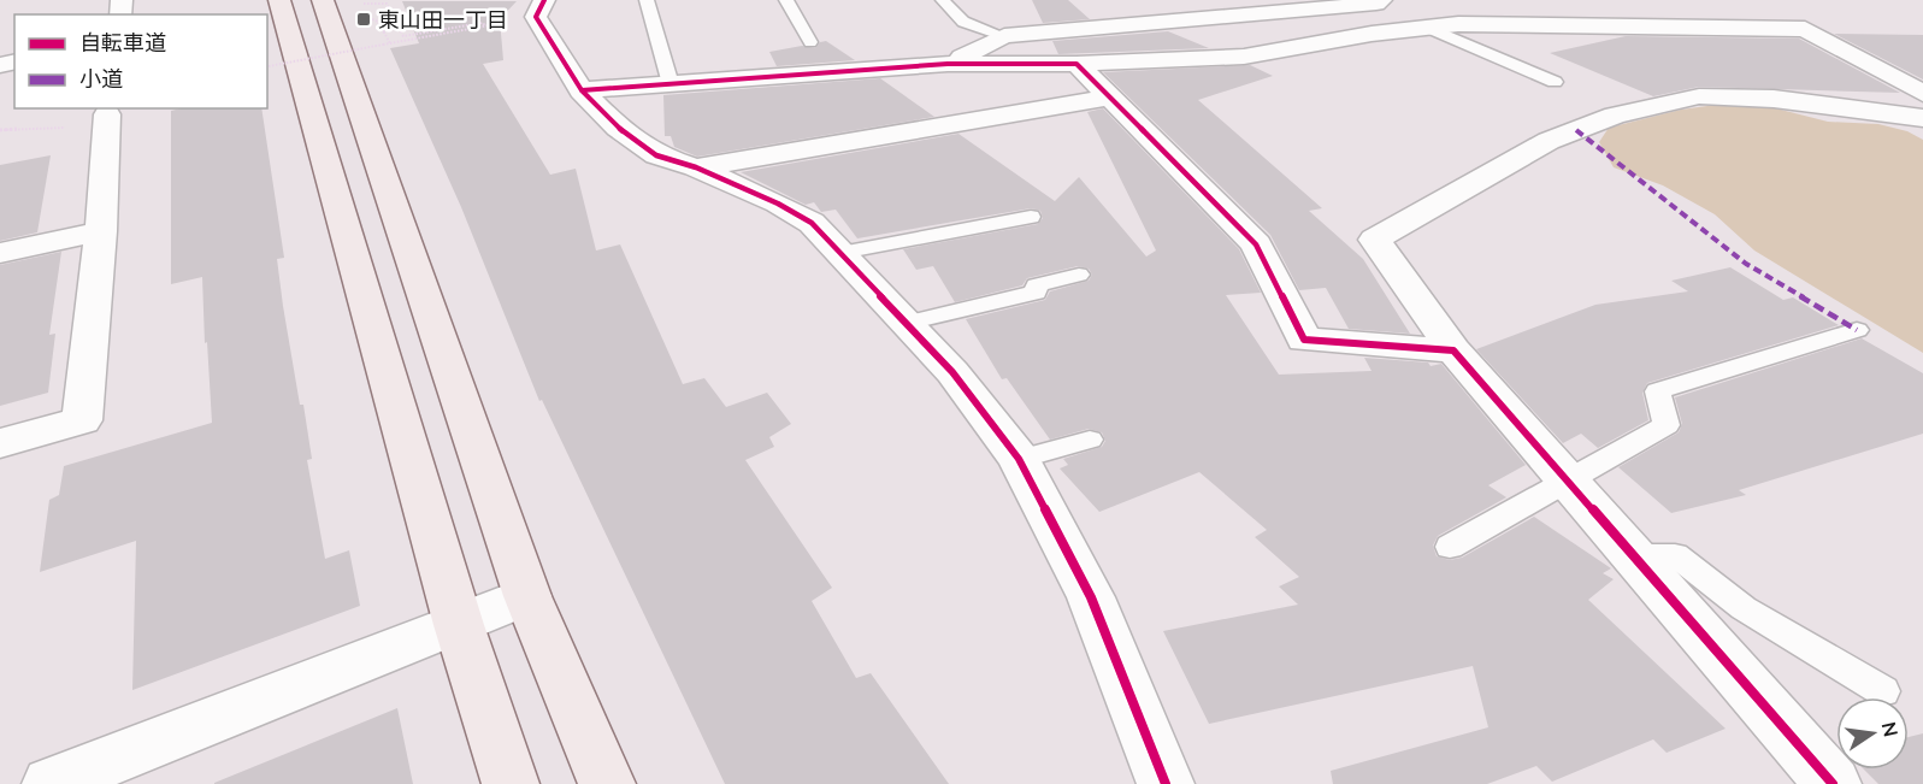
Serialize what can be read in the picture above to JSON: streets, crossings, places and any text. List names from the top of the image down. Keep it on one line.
{"places":{"transit":["東山田一丁目"]},"legend":["自転車道","小道"],"north":"right"}
